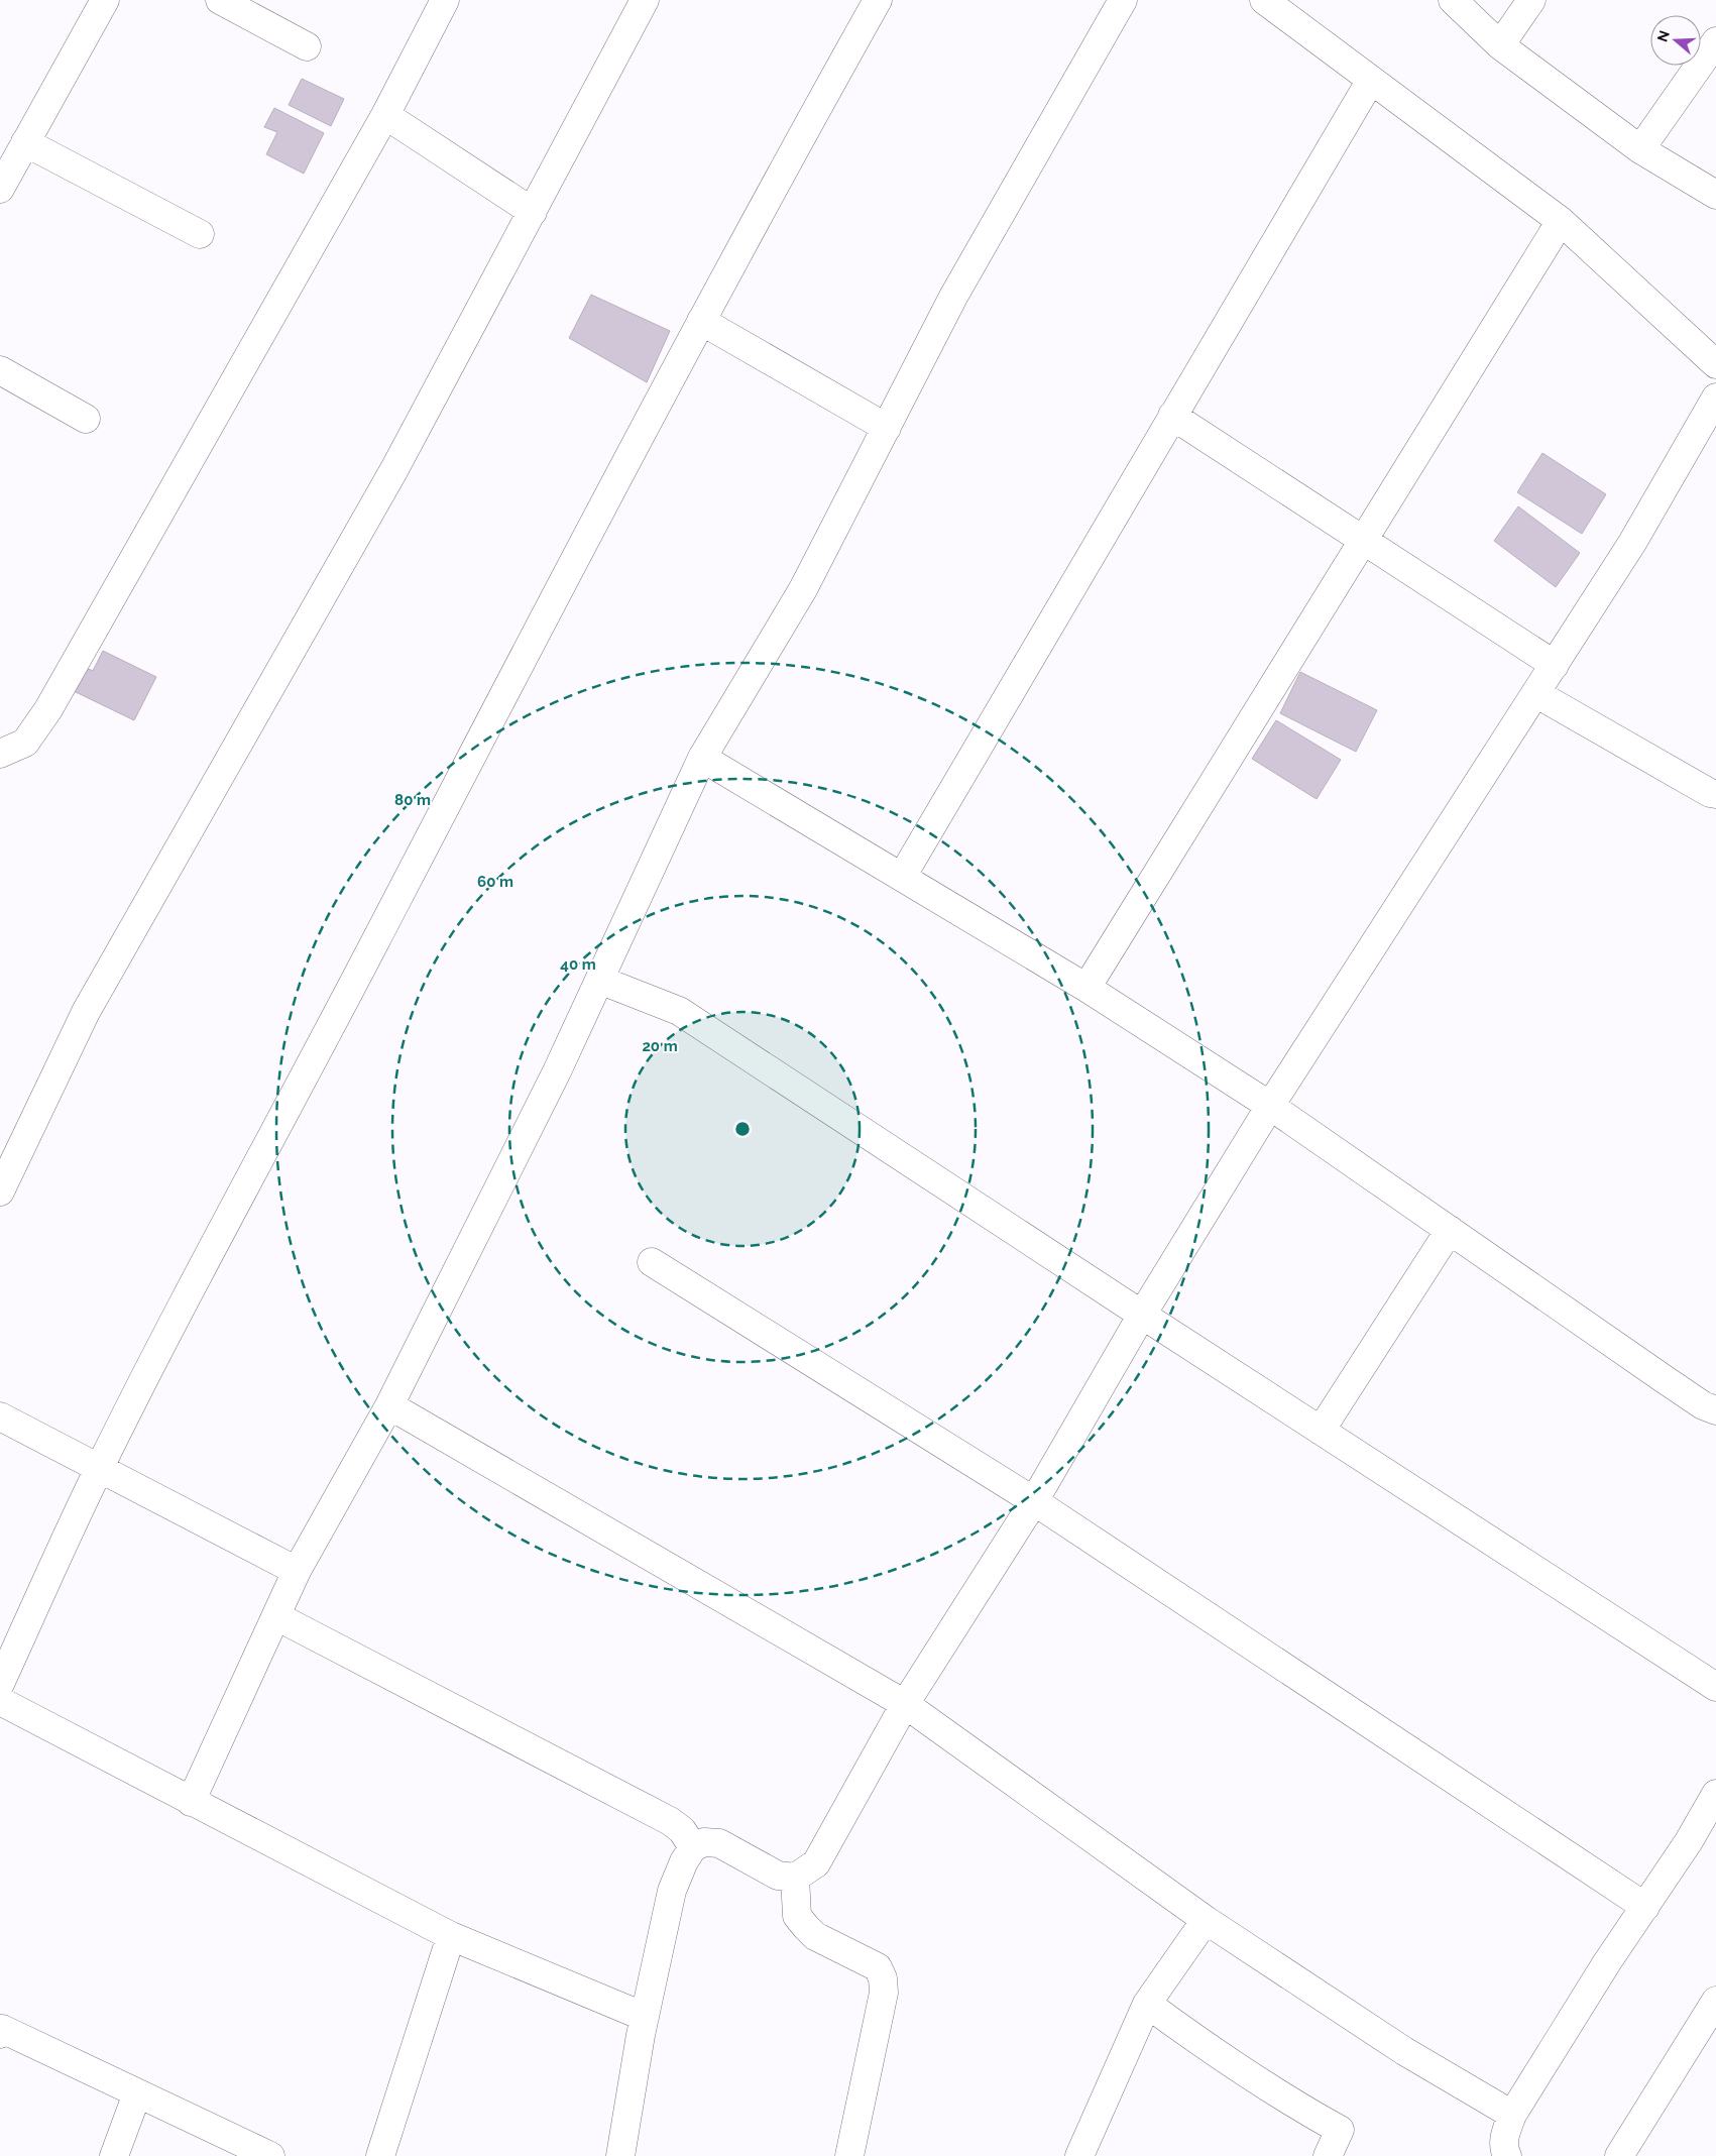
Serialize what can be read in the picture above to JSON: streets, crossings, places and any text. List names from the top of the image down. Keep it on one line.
{"north":"left","rings":["80 m","60 m","40 m","20 m"]}
